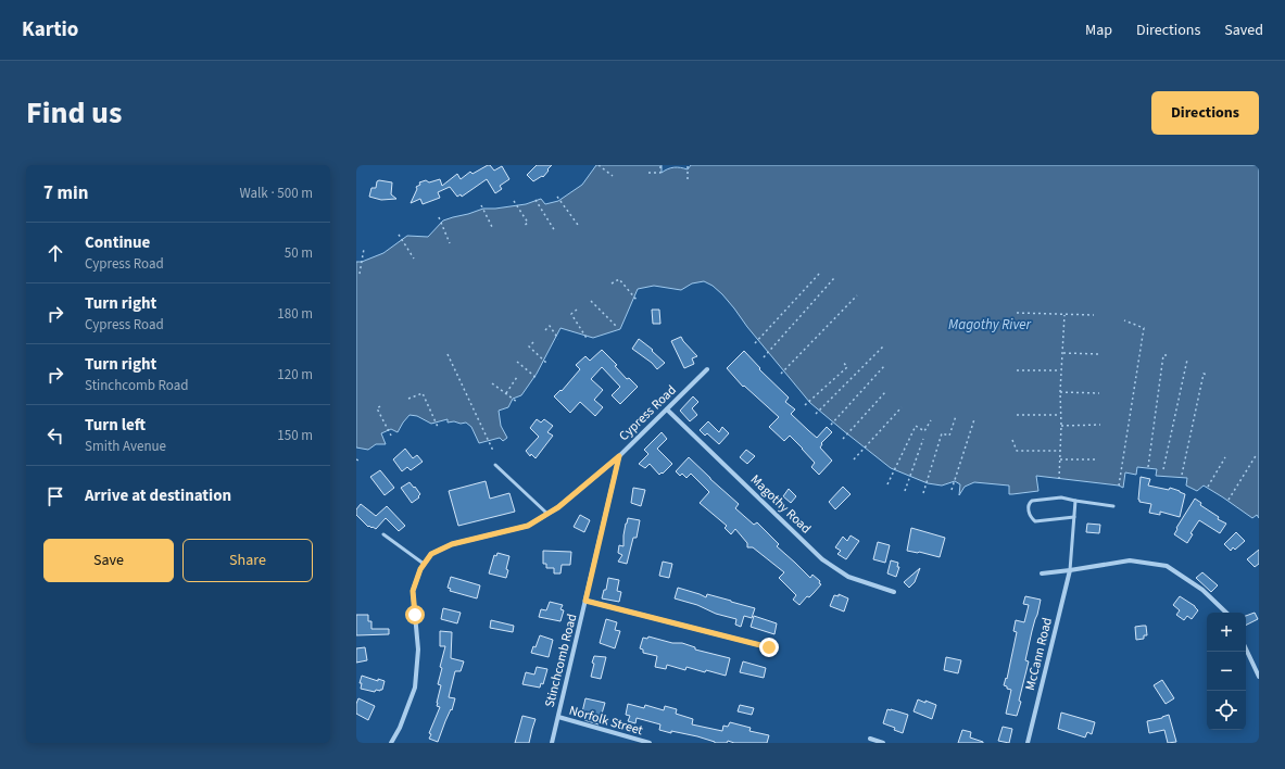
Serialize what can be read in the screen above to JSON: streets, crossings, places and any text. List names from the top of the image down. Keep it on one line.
{"streets":{"street":["Cypress Road","Magothy Road","McCann Road","Stinchcomb Road","Norfolk Street"]},"crossings":[["Cypress Road","Magothy Road"],["Cypress Road","Stinchcomb Road"],["Stinchcomb Road","Norfolk Street"]],"water":["Magothy River"],"page":{"header":"Kartio","nav":["Map","Directions","Saved"],"title":"Find us","buttons":["Directions",["Save","Share"]],"heading":["7 min","Walk · 500 m"],"list":[["Continue","Cypress Road","50 m"],["Turn right","Cypress Road","180 m"],["Turn right","Stinchcomb Road","120 m"],["Turn left","Smith Avenue","150 m"],"Arrive at destination"],"map_buttons":["+","−"]}}
